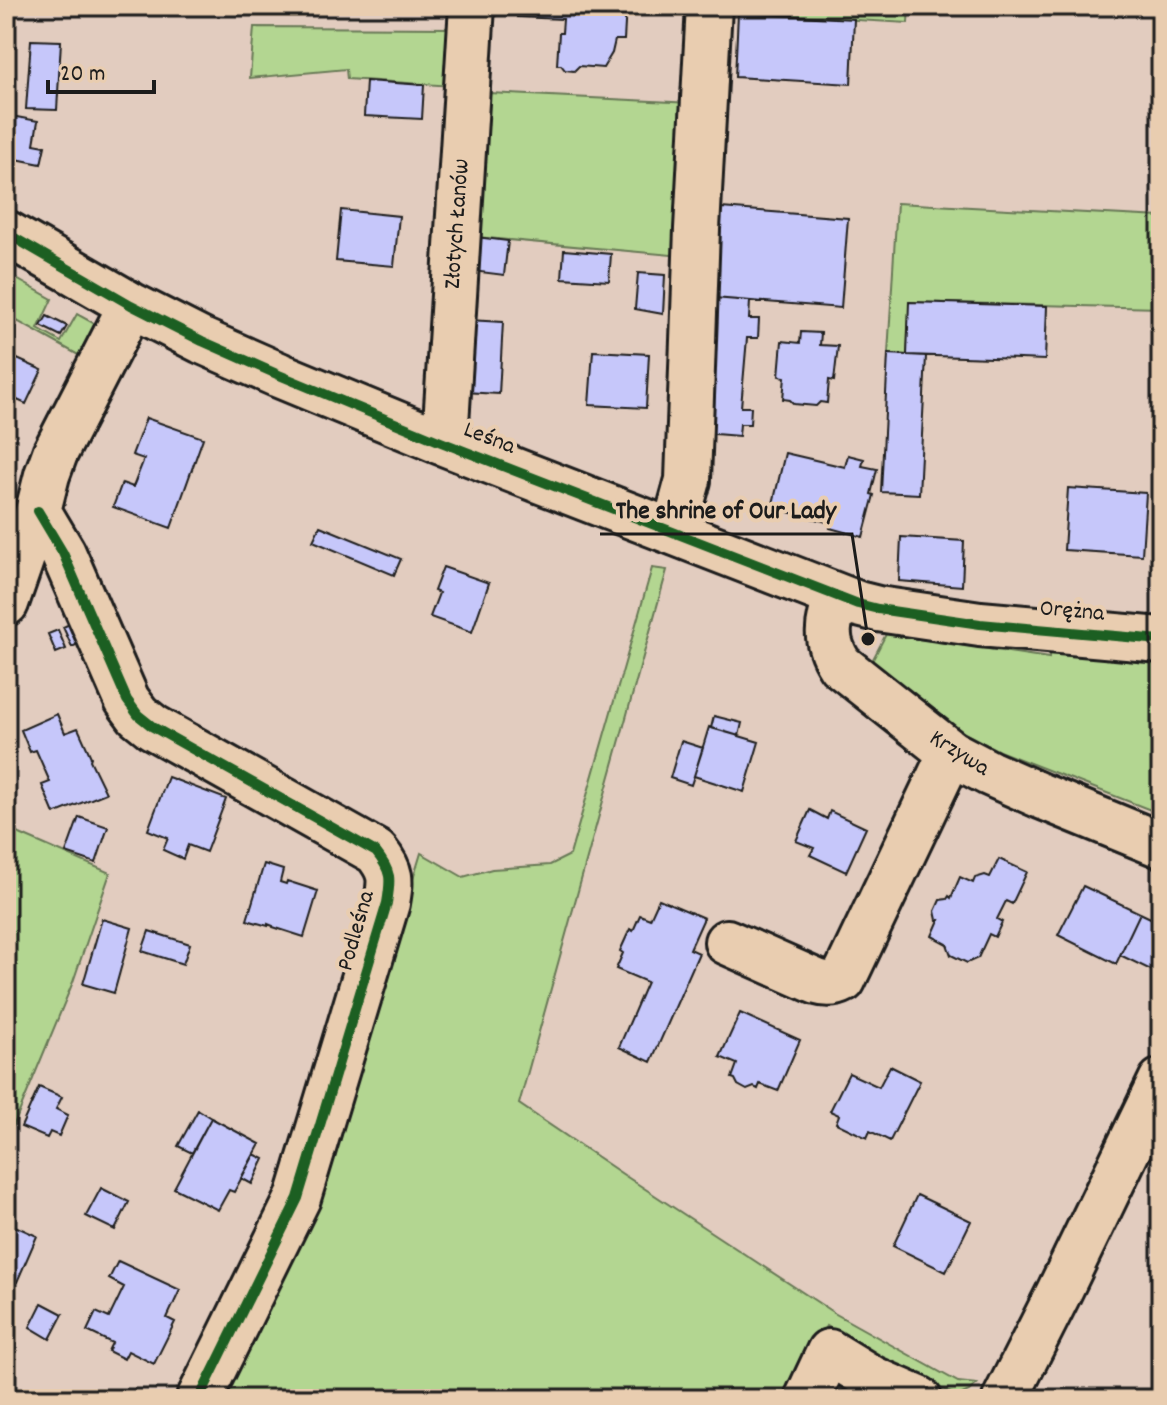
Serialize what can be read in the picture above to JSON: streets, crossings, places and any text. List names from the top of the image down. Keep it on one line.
{"streets":{"street":["Złotych Łanów","Leśna","Orężna","Krzywa","Podleśna"]},"crossings":[["Złotych Łanów","Leśna"],["Leśna","Orężna"],["Leśna","Krzywa"]],"places":["The shrine of Our Lady"],"scale_bar":"20 m"}
